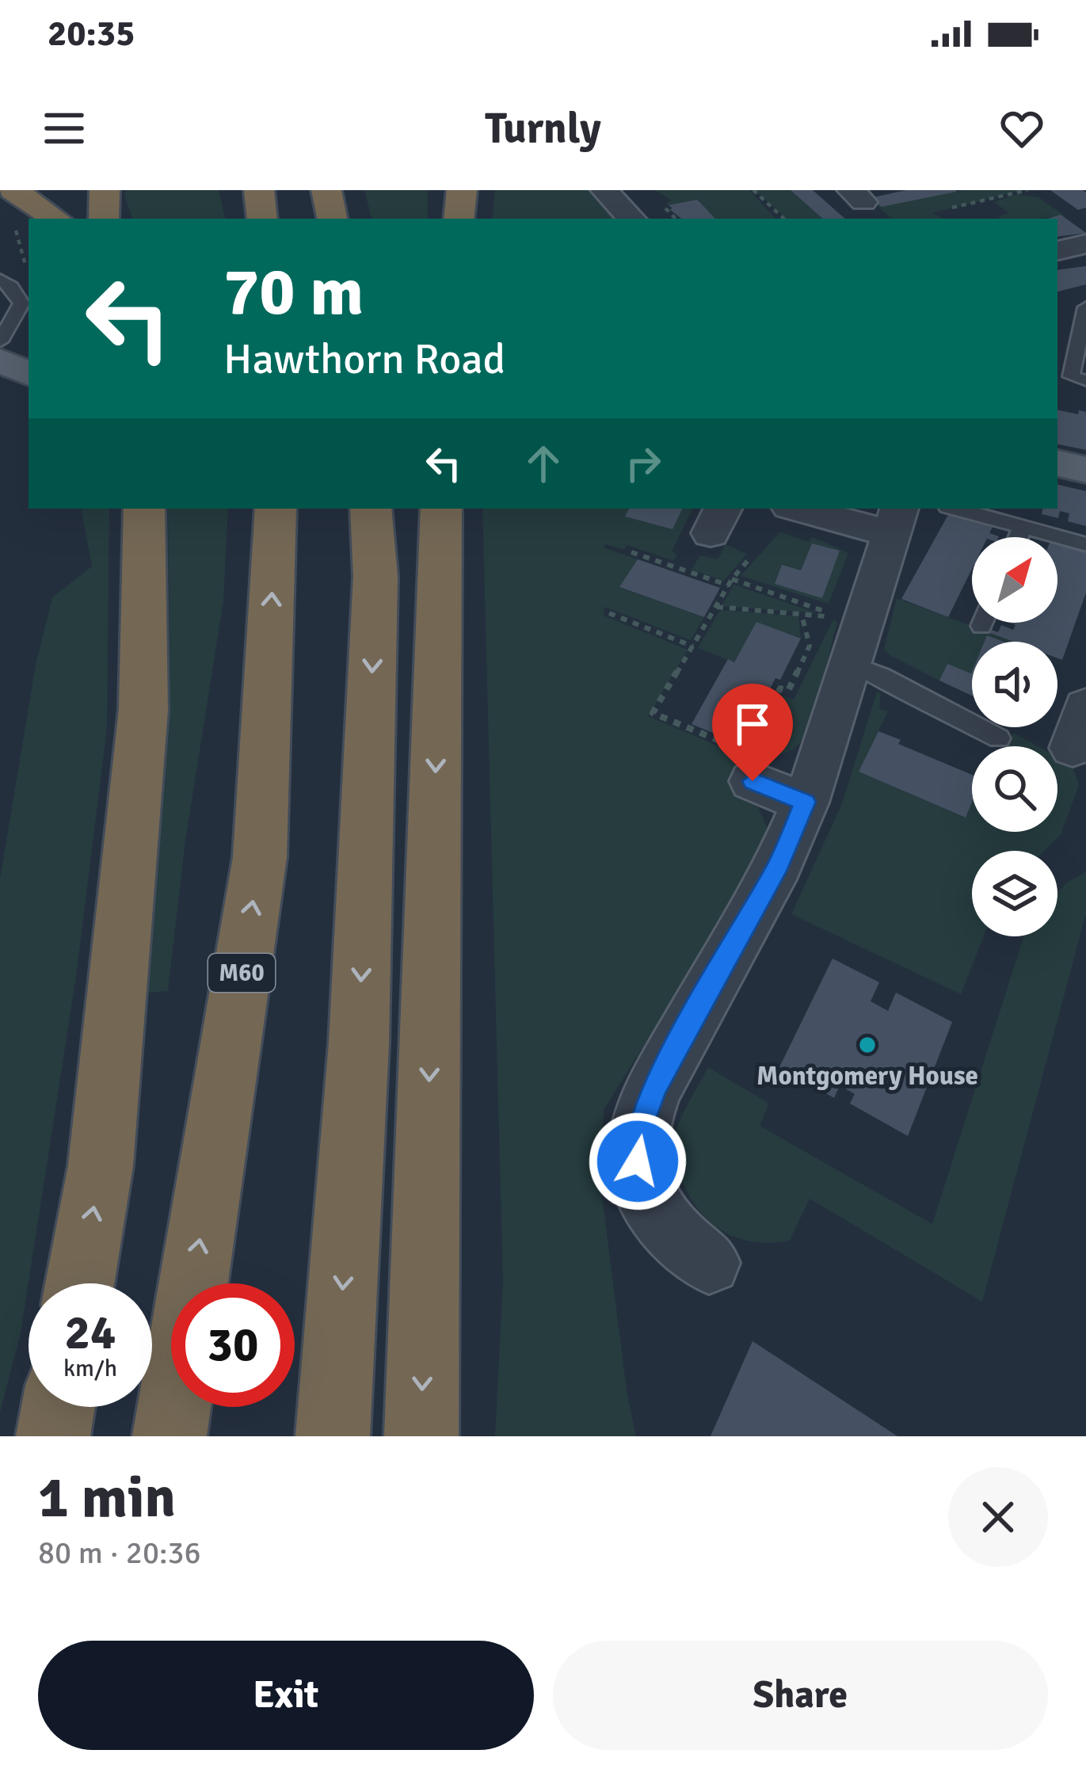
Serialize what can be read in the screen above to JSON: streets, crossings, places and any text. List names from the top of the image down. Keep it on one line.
{"streets":{"highway":["M60"]},"places":["Montgomery House"],"north":"top right","page":{"status":"20:35","header":"Turnly","turn":["70 m","Hawthorn Road"],"speed":"24 km/h","limit":"30","heading":["1 min","80 m · 20:36"],"buttons":["Exit","Share"]}}
